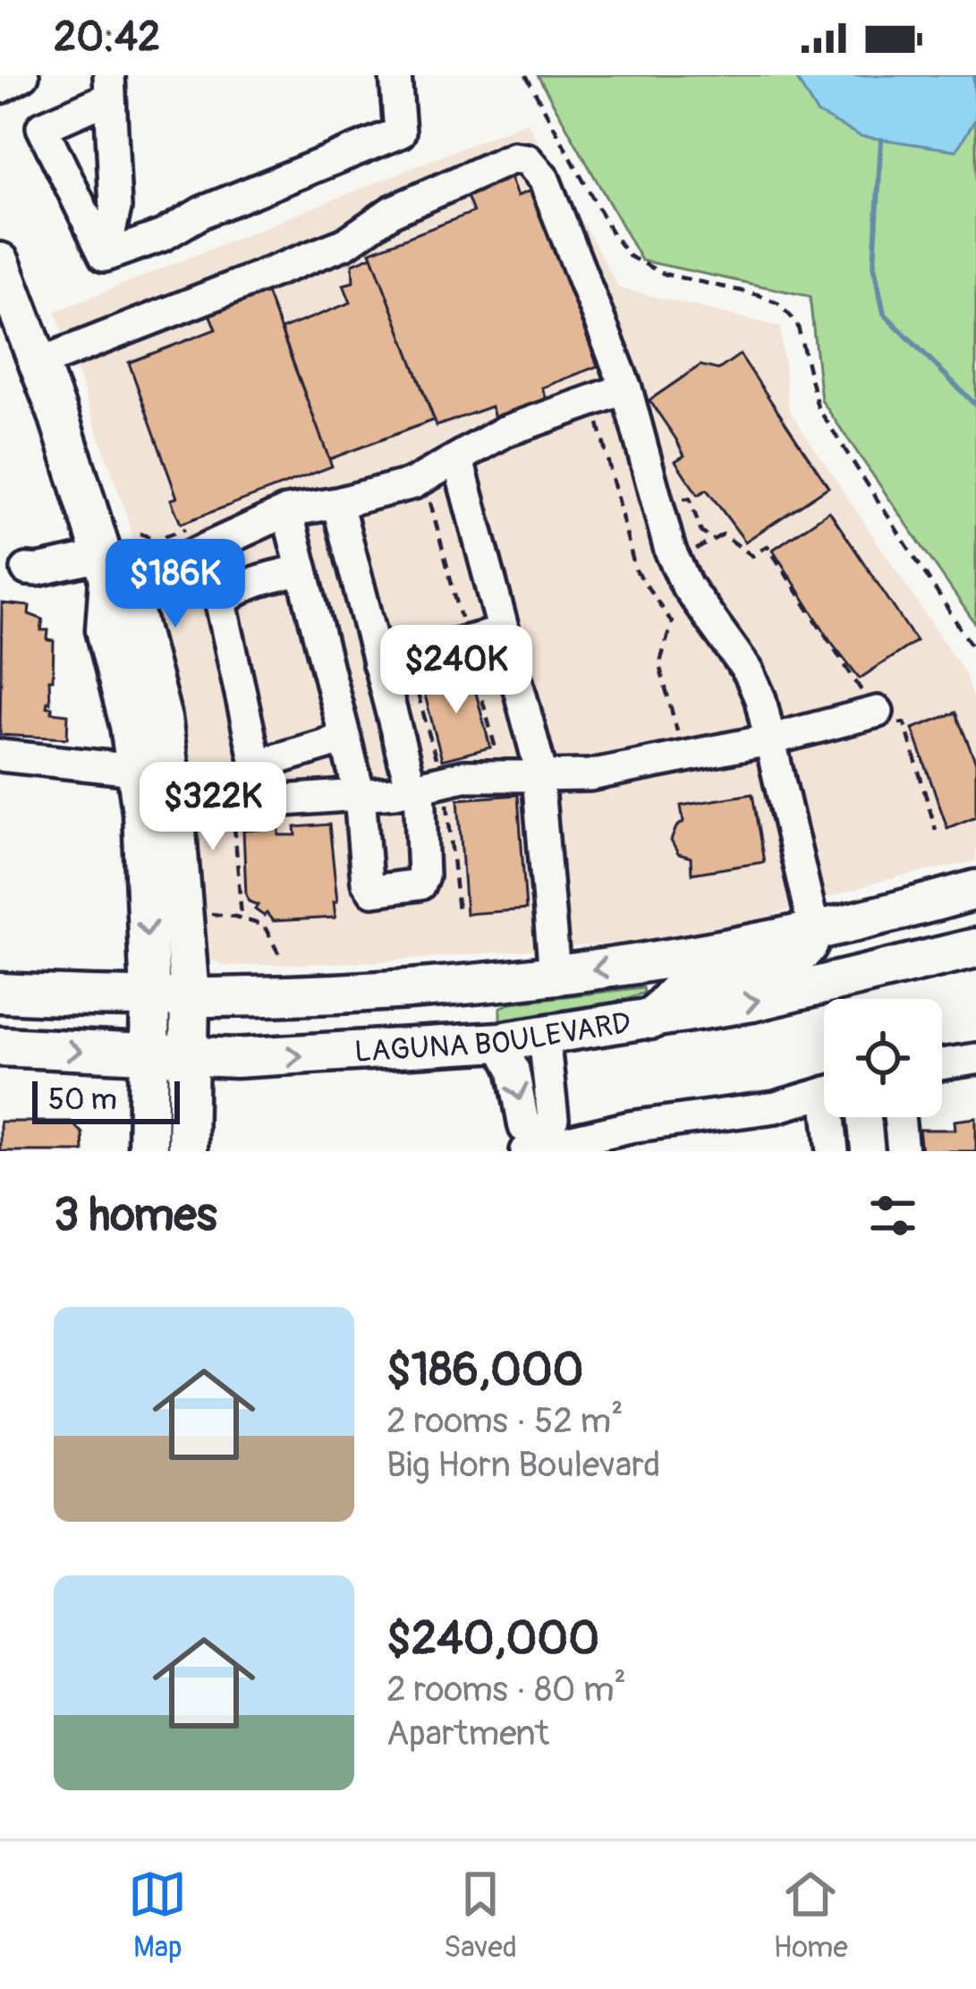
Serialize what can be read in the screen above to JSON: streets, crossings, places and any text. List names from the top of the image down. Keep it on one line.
{"streets":{"main road":["LAGUNA BOULEVARD"]},"scale_bar":"50 m","page":{"status":"20:42","price":["$186K","$240K","$322K"],"scale":"50 m","heading":"3 homes","list":[{"name":"$186,000","note":"2 rooms · 52 m² · Big Horn Boulevard"},{"name":"$240,000","note":"2 rooms · 80 m² · Apartment"}],"tabs":["Map","Saved","Home"]}}
